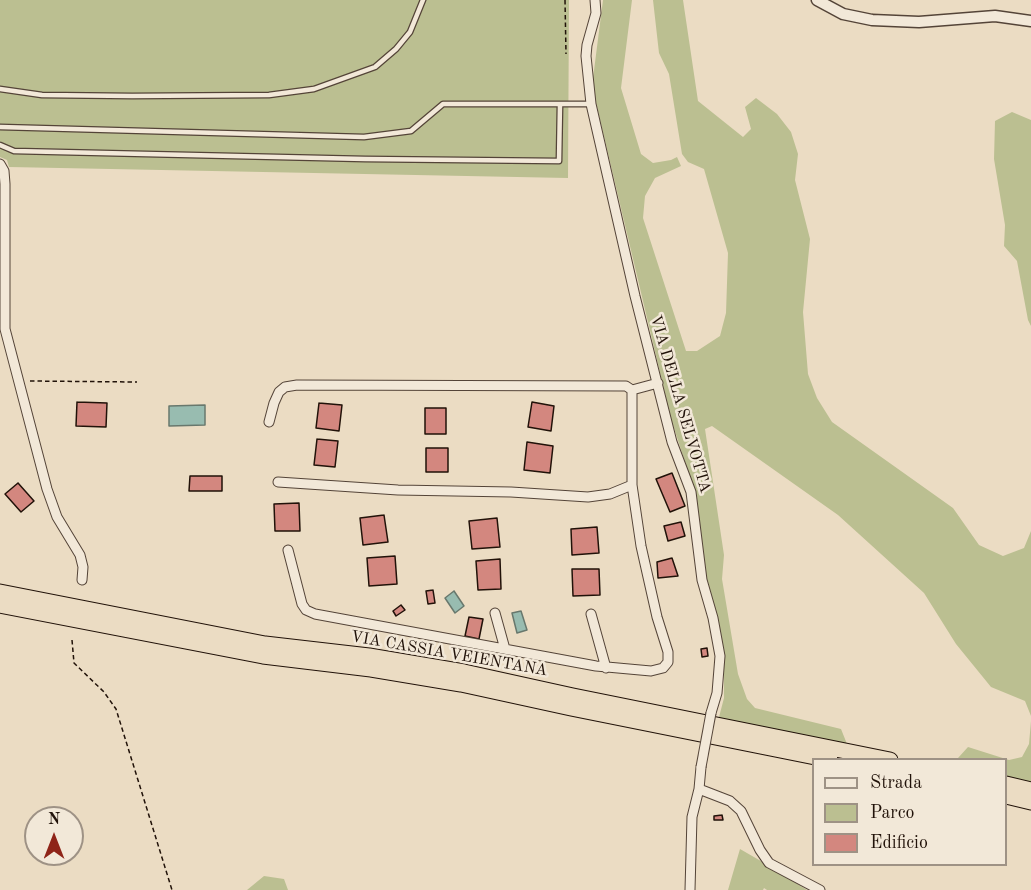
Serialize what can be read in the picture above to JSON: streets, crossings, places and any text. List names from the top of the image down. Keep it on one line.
{"streets":{"highway":["VIA CASSIA VEIENTANA"],"street":["VIA DELLA SELVOTTA"]},"legend":["Strada","Parco","Edificio"],"north":"top"}
